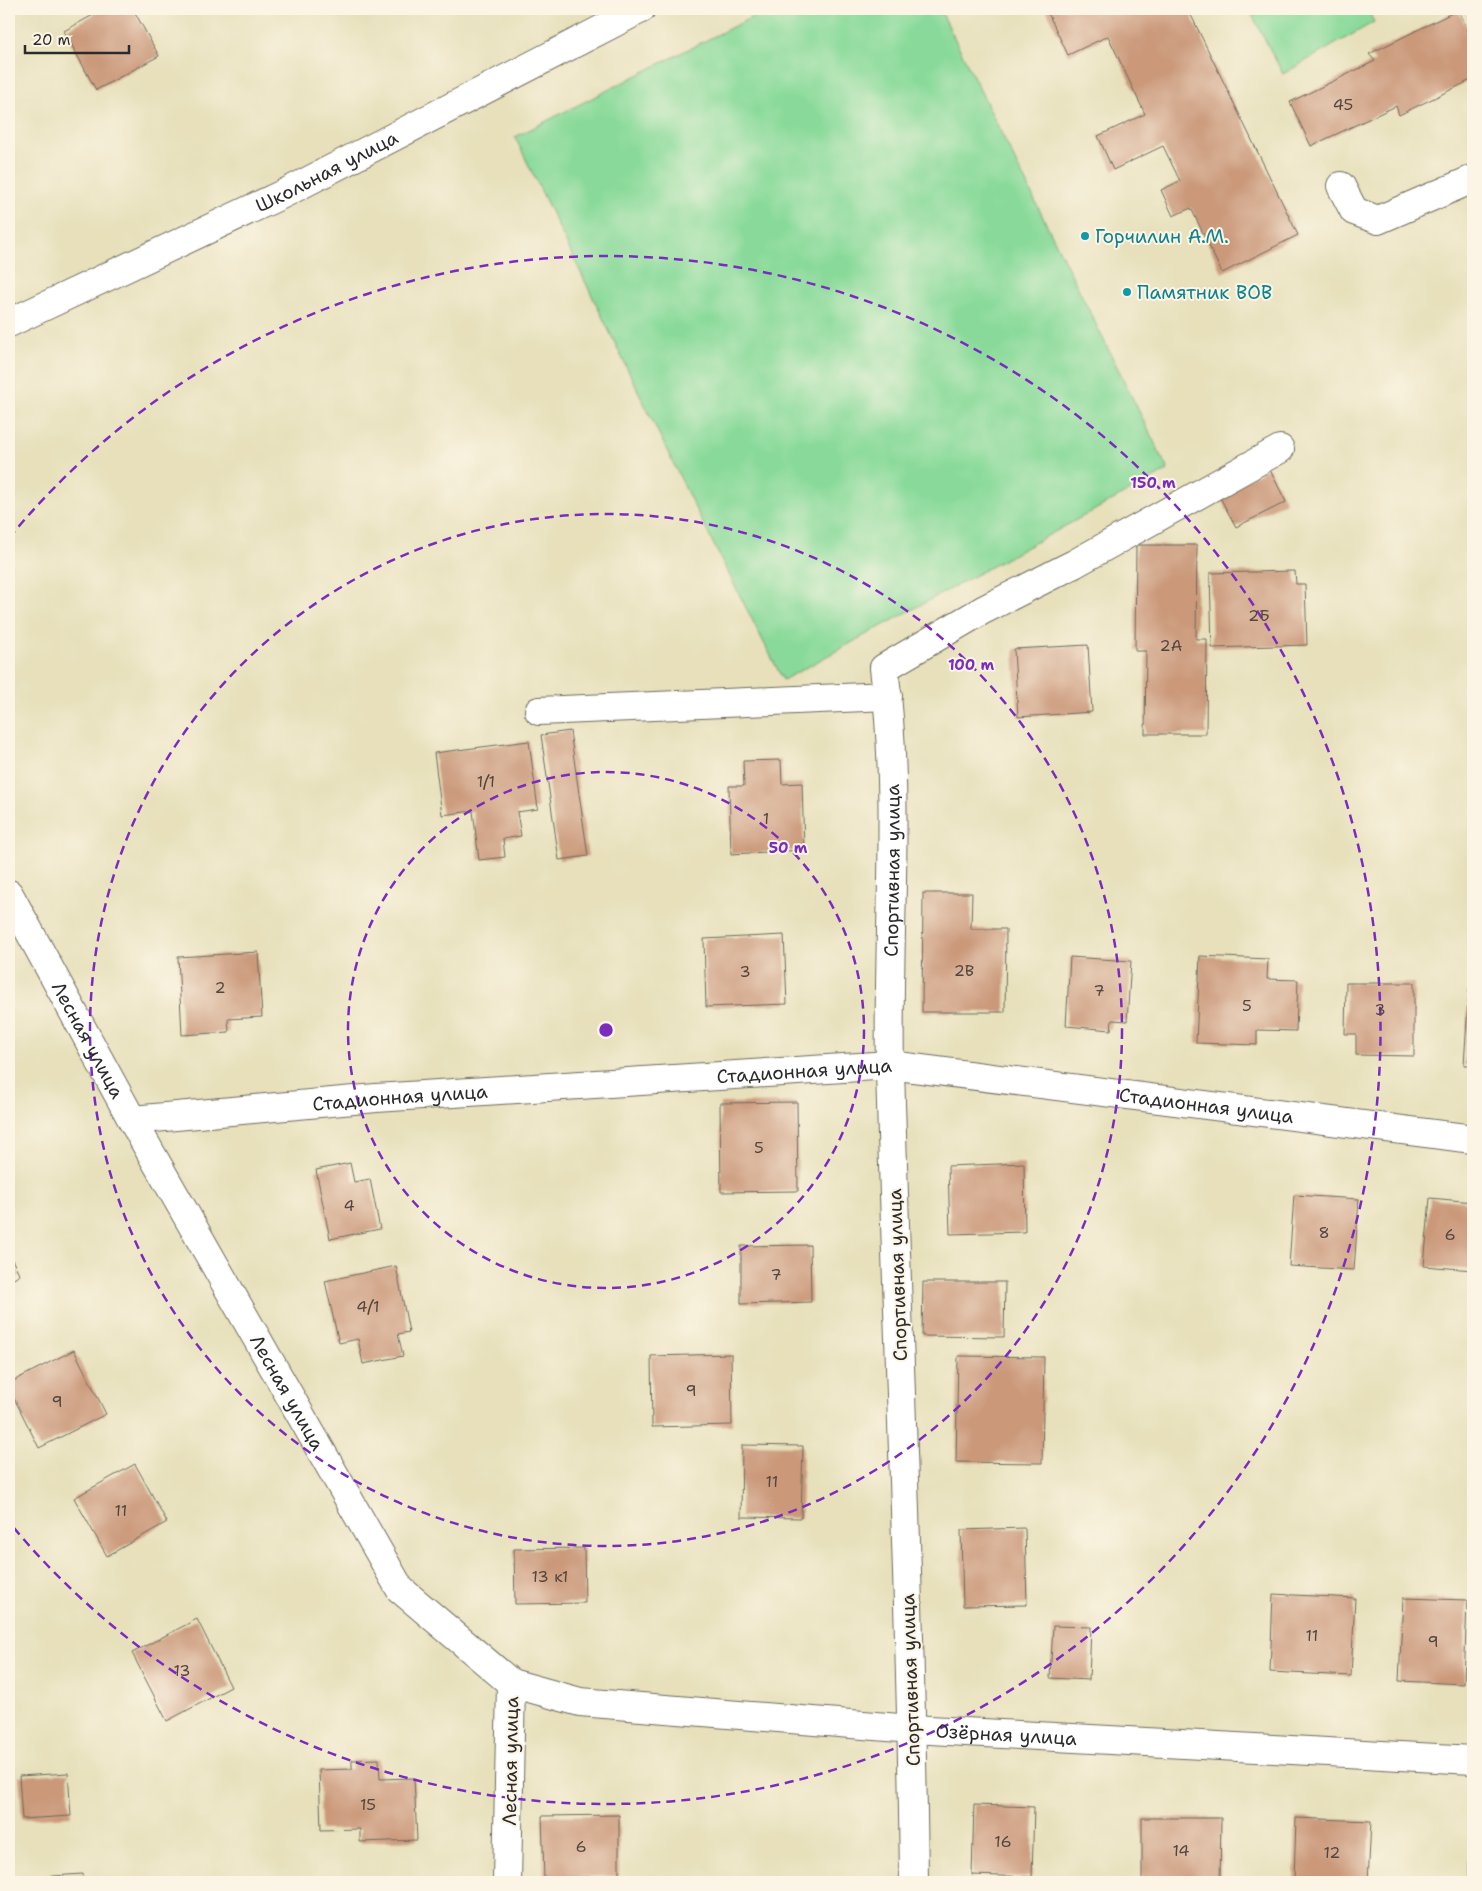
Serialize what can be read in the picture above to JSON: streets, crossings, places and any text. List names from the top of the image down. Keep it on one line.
{"streets":{"street":["Школьная улица","Спортивная улица","Лесная улица","Стадионная улица","Озёрная улица"]},"crossings":[["Спортивная улица","Стадионная улица"],["Спортивная улица","Озёрная улица"],["Лесная улица","Стадионная улица"],["Лесная улица","Озёрная улица"]],"places":["Горчилин А.М.","Памятник ВОВ"],"house_numbers":["45","2Б","2А","1/1","1","2В","3","2","7","5","3","5","4","8","6","7","4/1","9","9","11","11","13 к1","11","9","13","15","16","6","14","12"],"scale_bar":"20 m","rings":["150 m","100 m","50 m"]}
